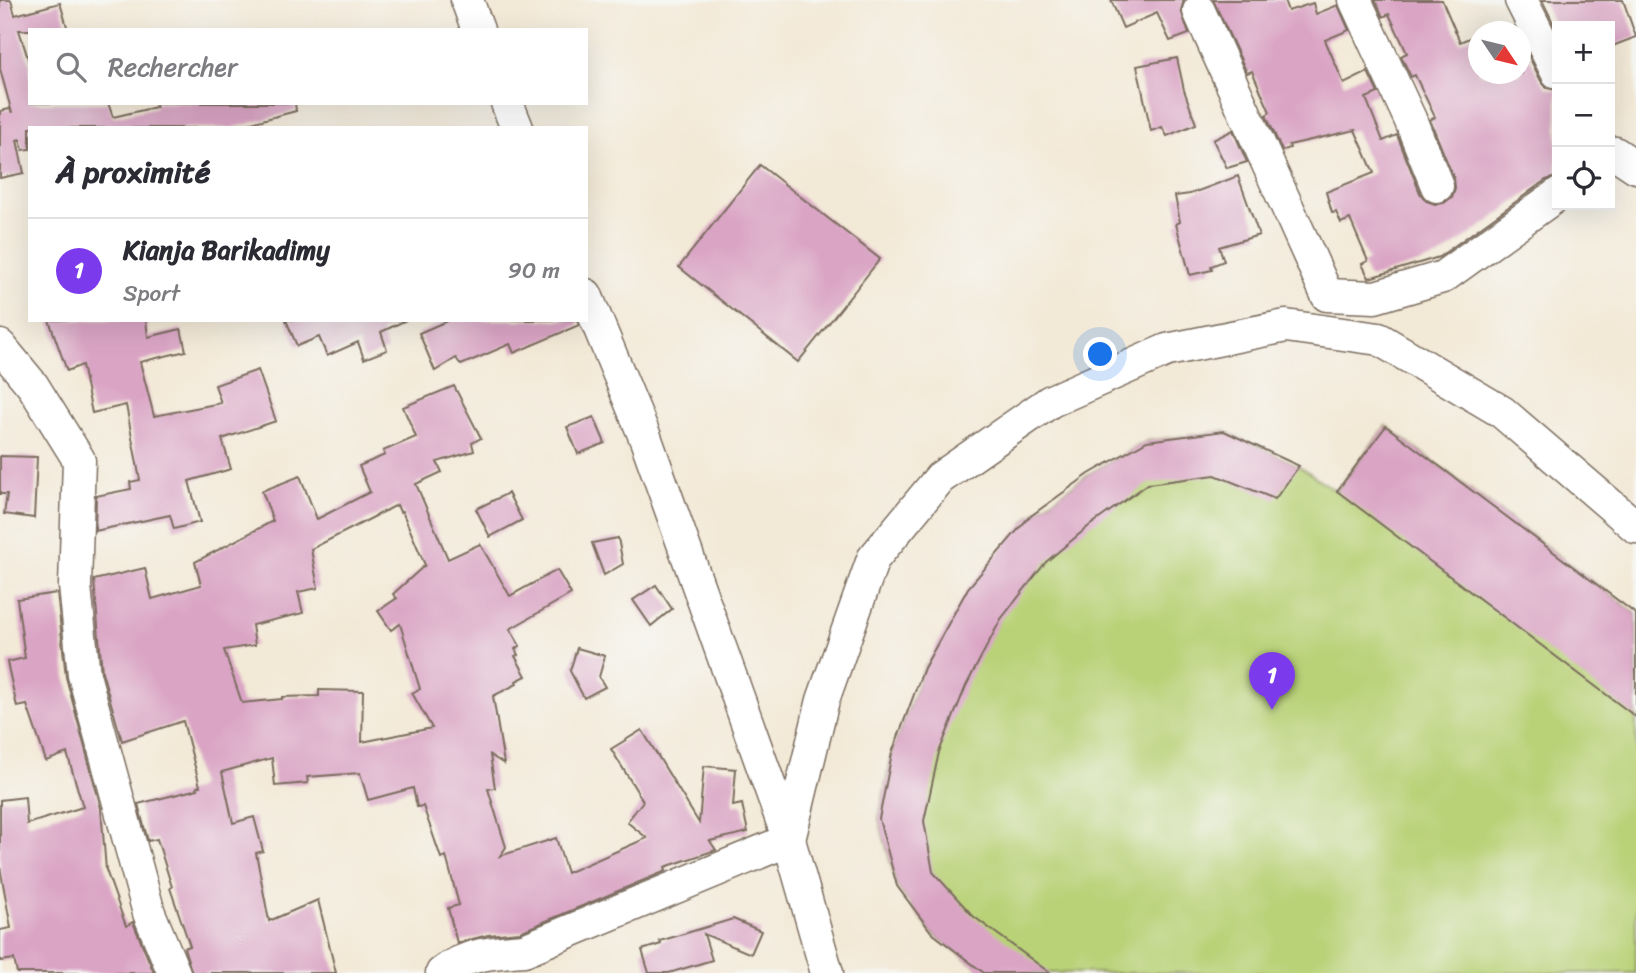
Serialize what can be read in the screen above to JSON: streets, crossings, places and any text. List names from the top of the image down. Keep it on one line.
{"north":"bottom right","page":{"map_buttons":["+","−"],"search":"Rechercher","heading":"À proximité","list":[{"mark":"1","name":"Kianja Barikadimy","note":"Sport","value":"90 m"}],"pins":"1"}}
